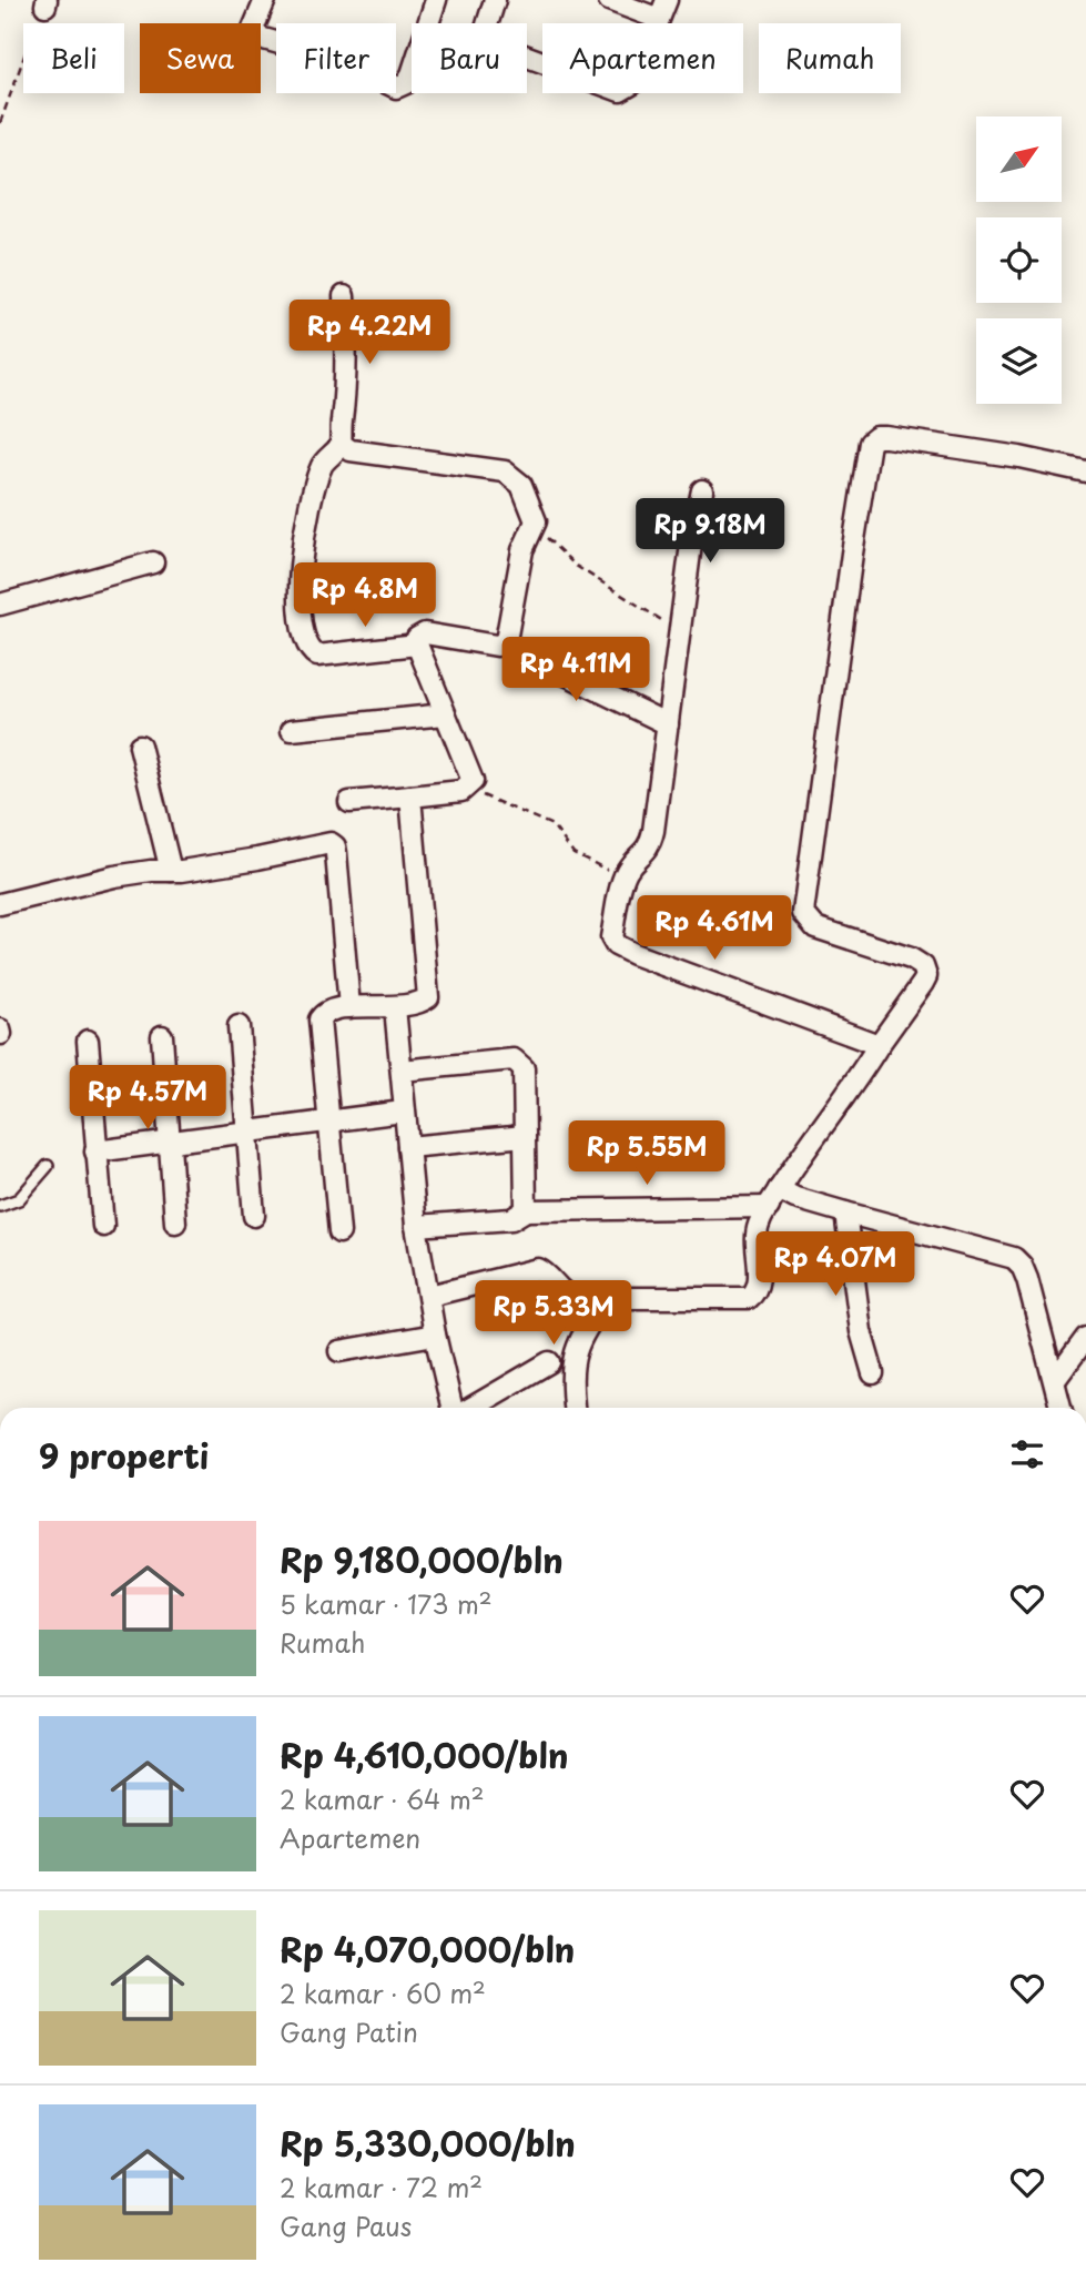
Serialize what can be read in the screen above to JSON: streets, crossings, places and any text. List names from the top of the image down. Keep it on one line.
{"north":"top right","page":{"chip":["Beli","Sewa","Filter","Baru","Apartemen","Rumah"],"price":["Rp 4.22M","Rp 9.18M","Rp 4.8M","Rp 4.11M","Rp 4.61M","Rp 4.57M","Rp 5.55M","Rp 4.07M","Rp 5.33M"],"heading":"9 properti","list":[{"name":"Rp 9,180,000/bln","note":"5 kamar · 173 m² · Rumah"},{"name":"Rp 4,610,000/bln","note":"2 kamar · 64 m² · Apartemen"},{"name":"Rp 4,070,000/bln","note":"2 kamar · 60 m² · Gang Patin"},{"name":"Rp 5,330,000/bln","note":"2 kamar · 72 m² · Gang Paus"}]}}
